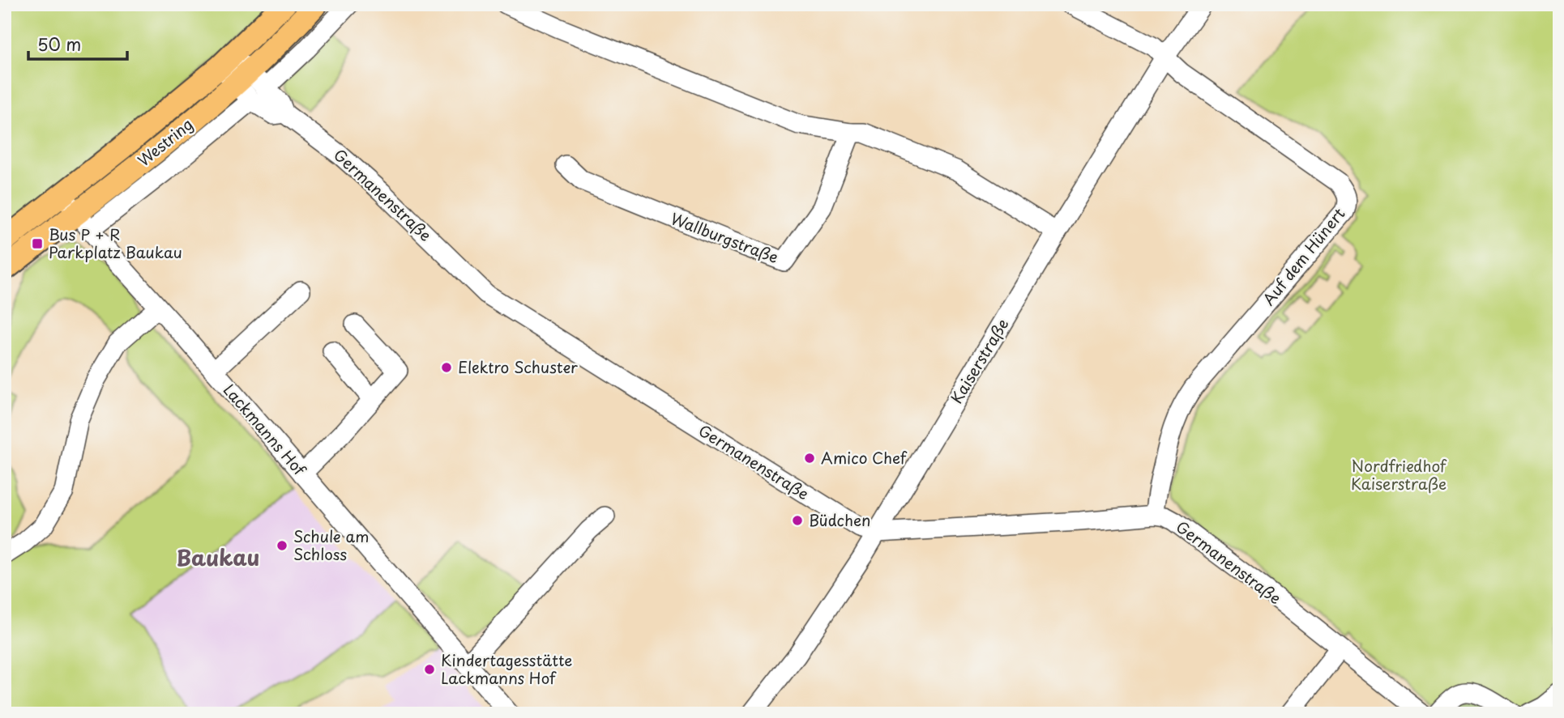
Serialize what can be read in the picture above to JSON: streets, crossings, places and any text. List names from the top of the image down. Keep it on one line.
{"streets":{"main road":["Westring"],"street":["Germanenstraße","Wallburgstraße","Auf dem Hünert","Kaiserstraße","Lackmanns Hof"]},"crossings":[["Westring","Germanenstraße"],["Westring","Lackmanns Hof"],["Germanenstraße","Auf dem Hünert"],["Germanenstraße","Kaiserstraße"],["Auf dem Hünert","Kaiserstraße"]],"districts":["Baukau"],"parks":["Nordfriedhof Kaiserstraße"],"places":{"transit":["Bus P + R Parkplatz Baukau"],"other":["Elektro Schuster","Amico Chef","Büdchen","Schule am Schloss","Kindertagesstätte Lackmanns Hof"]},"scale_bar":"50 m"}
